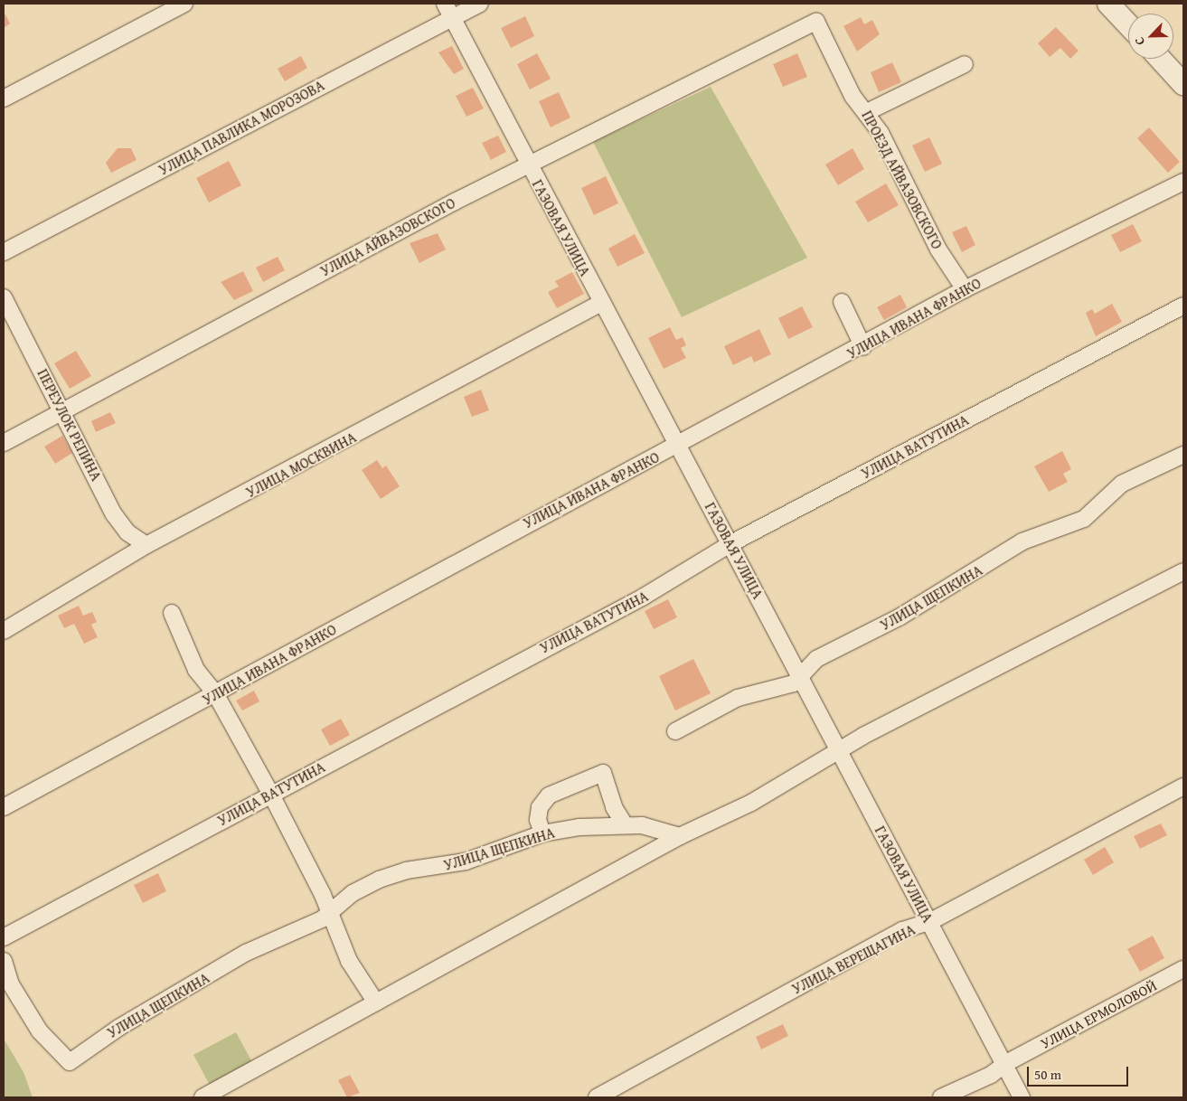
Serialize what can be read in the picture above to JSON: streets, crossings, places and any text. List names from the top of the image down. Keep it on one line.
{"streets":{"street":["УЛИЦА ПАВЛИКА МОРОЗОВА","ПРОЕЗД АЙВАЗОВСКОГО","ГАЗОВАЯ УЛИЦА","УЛИЦА АЙВАЗОВСКОГО","УЛИЦА ИВАНА ФРАНКО","ПЕРЕУЛОК РЕПИНА","УЛИЦА ВАТУТИНА","УЛИЦА МОСКВИНА","УЛИЦА ЩЕПКИНА","УЛИЦА ВЕРЕЩАГИНА","УЛИЦА ЕРМОЛОВОЙ"]},"crossings":[["УЛИЦА ПАВЛИКА МОРОЗОВА","ГАЗОВАЯ УЛИЦА"],["ПРОЕЗД АЙВАЗОВСКОГО","УЛИЦА АЙВАЗОВСКОГО"],["ПРОЕЗД АЙВАЗОВСКОГО","УЛИЦА ИВАНА ФРАНКО"],["ГАЗОВАЯ УЛИЦА","УЛИЦА АЙВАЗОВСКОГО"],["ГАЗОВАЯ УЛИЦА","УЛИЦА ИВАНА ФРАНКО"],["ГАЗОВАЯ УЛИЦА","УЛИЦА ВАТУТИНА"],["ГАЗОВАЯ УЛИЦА","УЛИЦА МОСКВИНА"],["ГАЗОВАЯ УЛИЦА","УЛИЦА ЩЕПКИНА"],["ГАЗОВАЯ УЛИЦА","УЛИЦА ВЕРЕЩАГИНА"],["ГАЗОВАЯ УЛИЦА","УЛИЦА ЕРМОЛОВОЙ"],["УЛИЦА АЙВАЗОВСКОГО","ПЕРЕУЛОК РЕПИНА"],["ПЕРЕУЛОК РЕПИНА","УЛИЦА МОСКВИНА"]],"scale_bar":"50 m","north":"bottom left"}
